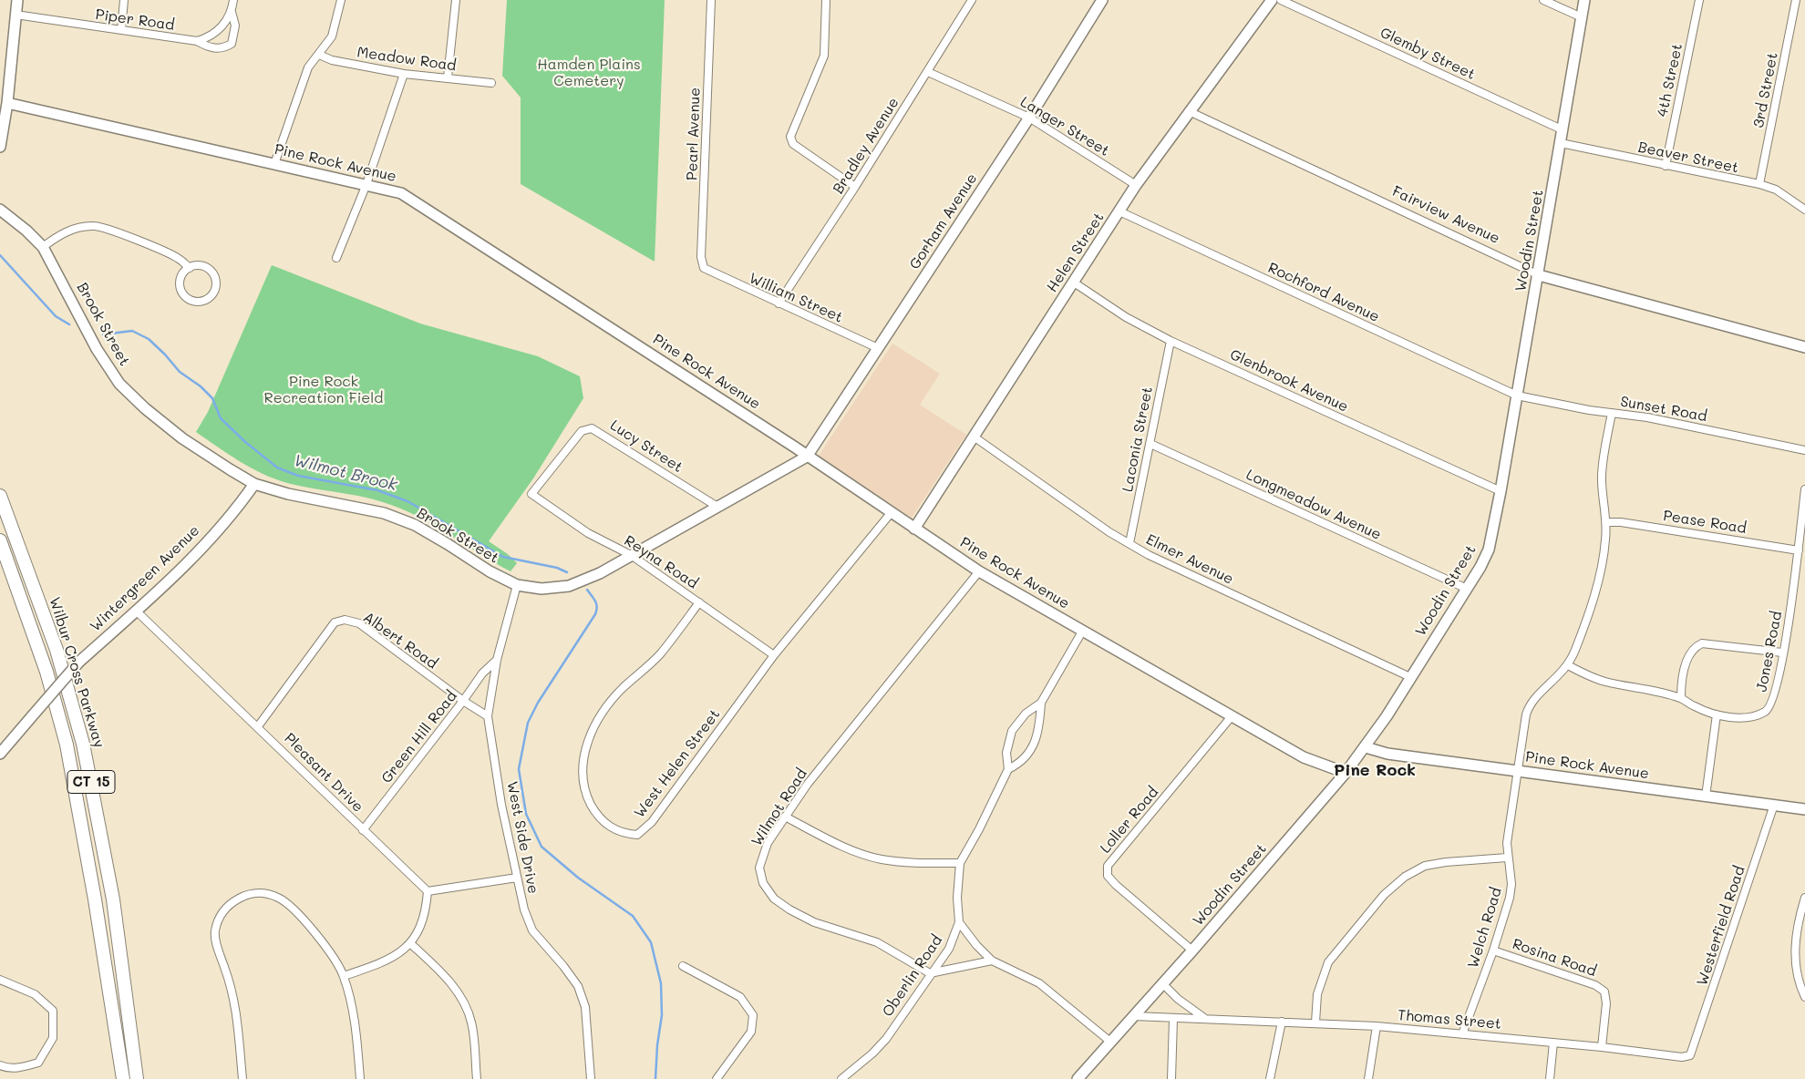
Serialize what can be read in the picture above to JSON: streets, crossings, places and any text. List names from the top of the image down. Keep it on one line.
{"streets":{"highway":["Wilbur Cross Parkway","CT 15"],"street":["Piper Road","Glemby Street","Meadow Road","4th Street","3rd Street","Langer Street","Pearl Avenue","Bradley Avenue","Beaver Street","Pine Rock Avenue","Fairview Avenue","Gorham Avenue","Woodin Street","Helen Street","Rochford Avenue","William Street","Brook Street","Glenbrook Avenue","Sunset Road","Laconia Street","Lucy Street","Longmeadow Avenue","Pease Road","Elmer Avenue","Reyna Road","Wintergreen Avenue","Albert Road","Jones Road","Green Hill Road","West Helen Street","Pleasant Drive","Wilmot Road","Loller Road","West Side Drive","Westerfield Road","Welch Road","Rosina Road","Oberlin Road","Thomas Street"]},"crossings":[["Glemby Street","Woodin Street"],["4th Street","Beaver Street"],["3rd Street","Beaver Street"],["Langer Street","Bradley Avenue"],["Langer Street","Gorham Avenue"],["Langer Street","Helen Street"],["Pearl Avenue","William Street"],["Bradley Avenue","William Street"],["Beaver Street","Woodin Street"],["Pine Rock Avenue","Gorham Avenue"],["Pine Rock Avenue","Woodin Street"],["Pine Rock Avenue","Helen Street"],["Pine Rock Avenue","Brook Street"],["Pine Rock Avenue","West Helen Street"],["Pine Rock Avenue","Wilmot Road"],["Pine Rock Avenue","Loller Road"],["Pine Rock Avenue","Westerfield Road"],["Pine Rock Avenue","Welch Road"],["Pine Rock Avenue","Oberlin Road"],["Fairview Avenue","Woodin Street"],["Fairview Avenue","Helen Street"],["Gorham Avenue","William Street"],["Gorham Avenue","Brook Street"],["Woodin Street","Rochford Avenue"],["Woodin Street","Glenbrook Avenue"],["Woodin Street","Sunset Road"],["Woodin Street","Longmeadow Avenue"],["Woodin Street","Elmer Avenue"],["Woodin Street","Loller Road"],["Woodin Street","Thomas Street"],["Helen Street","Rochford Avenue"],["Helen Street","Glenbrook Avenue"],["Helen Street","Elmer Avenue"],["Rochford Avenue","Sunset Road"],["Brook Street","Lucy Street"],["Brook Street","Reyna Road"],["Brook Street","Wintergreen Avenue"],["Brook Street","West Side Drive"],["Glenbrook Avenue","Laconia Street"],["Laconia Street","Longmeadow Avenue"],["Laconia Street","Elmer Avenue"],["Lucy Street","Reyna Road"],["Pease Road","Jones Road"],["Reyna Road","West Helen Street"],["Wintergreen Avenue","Pleasant Drive"],["Albert Road","Green Hill Road"],["Albert Road","Pleasant Drive"],["Albert Road","West Side Drive"],["Green Hill Road","Pleasant Drive"],["Green Hill Road","West Side Drive"],["Wilmot Road","Oberlin Road"],["Westerfield Road","Thomas Street"],["Welch Road","Rosina Road"],["Welch Road","Thomas Street"],["Rosina Road","Thomas Street"]],"districts":["Pine Rock"],"water":["Wilmot Brook"],"parks":["Hamden Plains Cemetery","Pine Rock Recreation Field"]}
